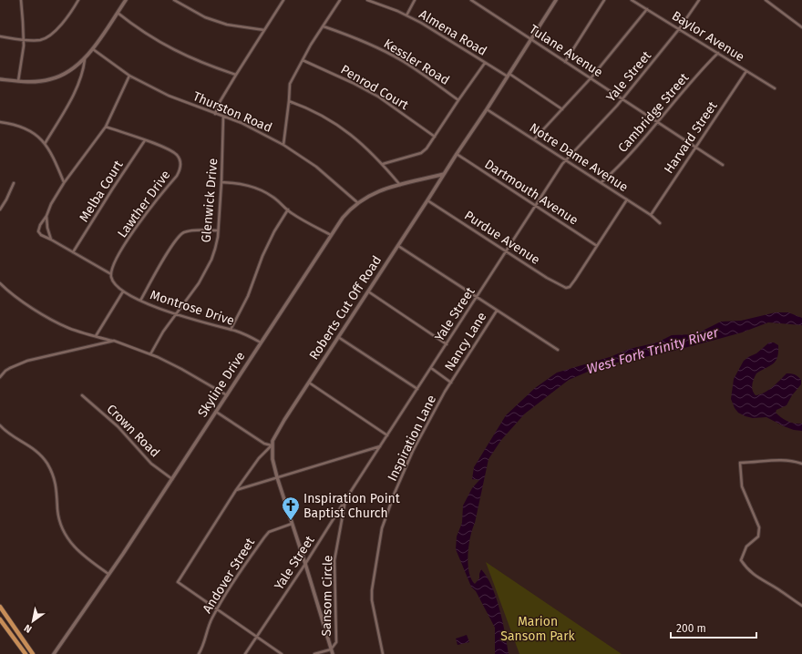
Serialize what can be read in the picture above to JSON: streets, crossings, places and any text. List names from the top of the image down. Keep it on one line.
{"streets":{"street":["Almena Road","Baylor Avenue","Tulane Avenue","Kessler Road","Yale Street","Penrod Court","Thurston Road","Cambridge Street","Harvard Street","Notre Dame Avenue","Melba Court","Dartmouth Avenue","Glenwick Drive","Lawther Drive","Purdue Avenue","Montrose Drive","Roberts Cut Off Road","Nancy Lane","Skyline Drive","Crown Road","Inspiration Lane","Andover Street","Sansom Circle"]},"crossings":[["Almena Road","Roberts Cut Off Road"],["Baylor Avenue","Yale Street"],["Baylor Avenue","Cambridge Street"],["Baylor Avenue","Harvard Street"],["Tulane Avenue","Yale Street"],["Tulane Avenue","Cambridge Street"],["Tulane Avenue","Harvard Street"],["Tulane Avenue","Roberts Cut Off Road"],["Yale Street","Notre Dame Avenue"],["Yale Street","Dartmouth Avenue"],["Yale Street","Purdue Avenue"],["Yale Street","Roberts Cut Off Road"],["Yale Street","Sansom Circle"],["Thurston Road","Glenwick Drive"],["Thurston Road","Montrose Drive"],["Thurston Road","Skyline Drive"],["Cambridge Street","Notre Dame Avenue"],["Harvard Street","Notre Dame Avenue"],["Notre Dame Avenue","Roberts Cut Off Road"],["Melba Court","Lawther Drive"],["Melba Court","Montrose Drive"],["Dartmouth Avenue","Purdue Avenue"],["Dartmouth Avenue","Roberts Cut Off Road"],["Glenwick Drive","Montrose Drive"],["Lawther Drive","Montrose Drive"],["Purdue Avenue","Roberts Cut Off Road"],["Montrose Drive","Skyline Drive"],["Roberts Cut Off Road","Skyline Drive"],["Roberts Cut Off Road","Andover Street"],["Roberts Cut Off Road","Sansom Circle"],["Nancy Lane","Inspiration Lane"],["Skyline Drive","Crown Road"]],"water":["West Fork Trinity River"],"parks":["Marion Sansom Park"],"places":{"church":["Inspiration Point Baptist Church"]},"scale_bar":"200 m","north":"bottom left"}
